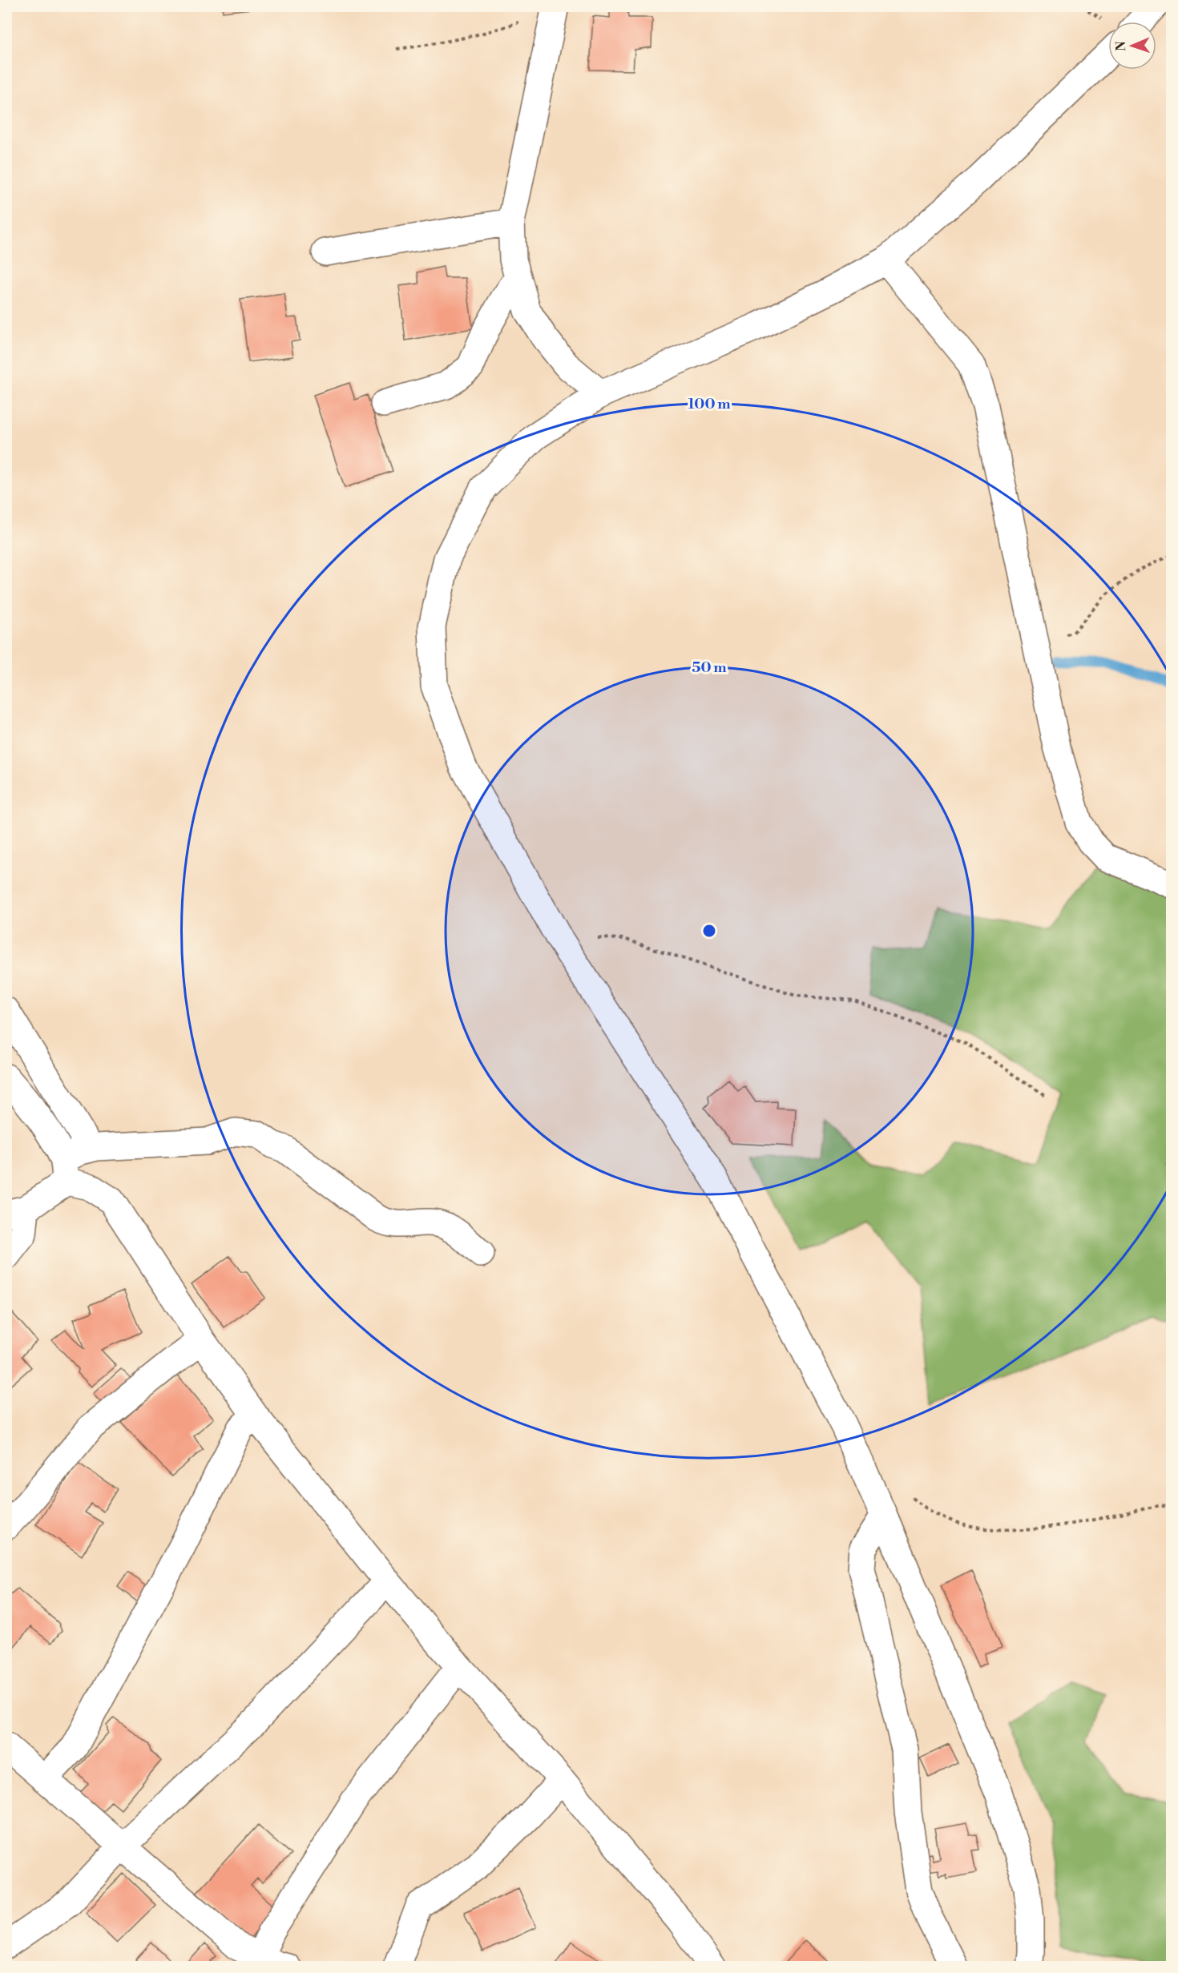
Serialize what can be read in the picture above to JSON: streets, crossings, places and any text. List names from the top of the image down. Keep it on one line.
{"north":"left","rings":["100 m","50 m"]}
